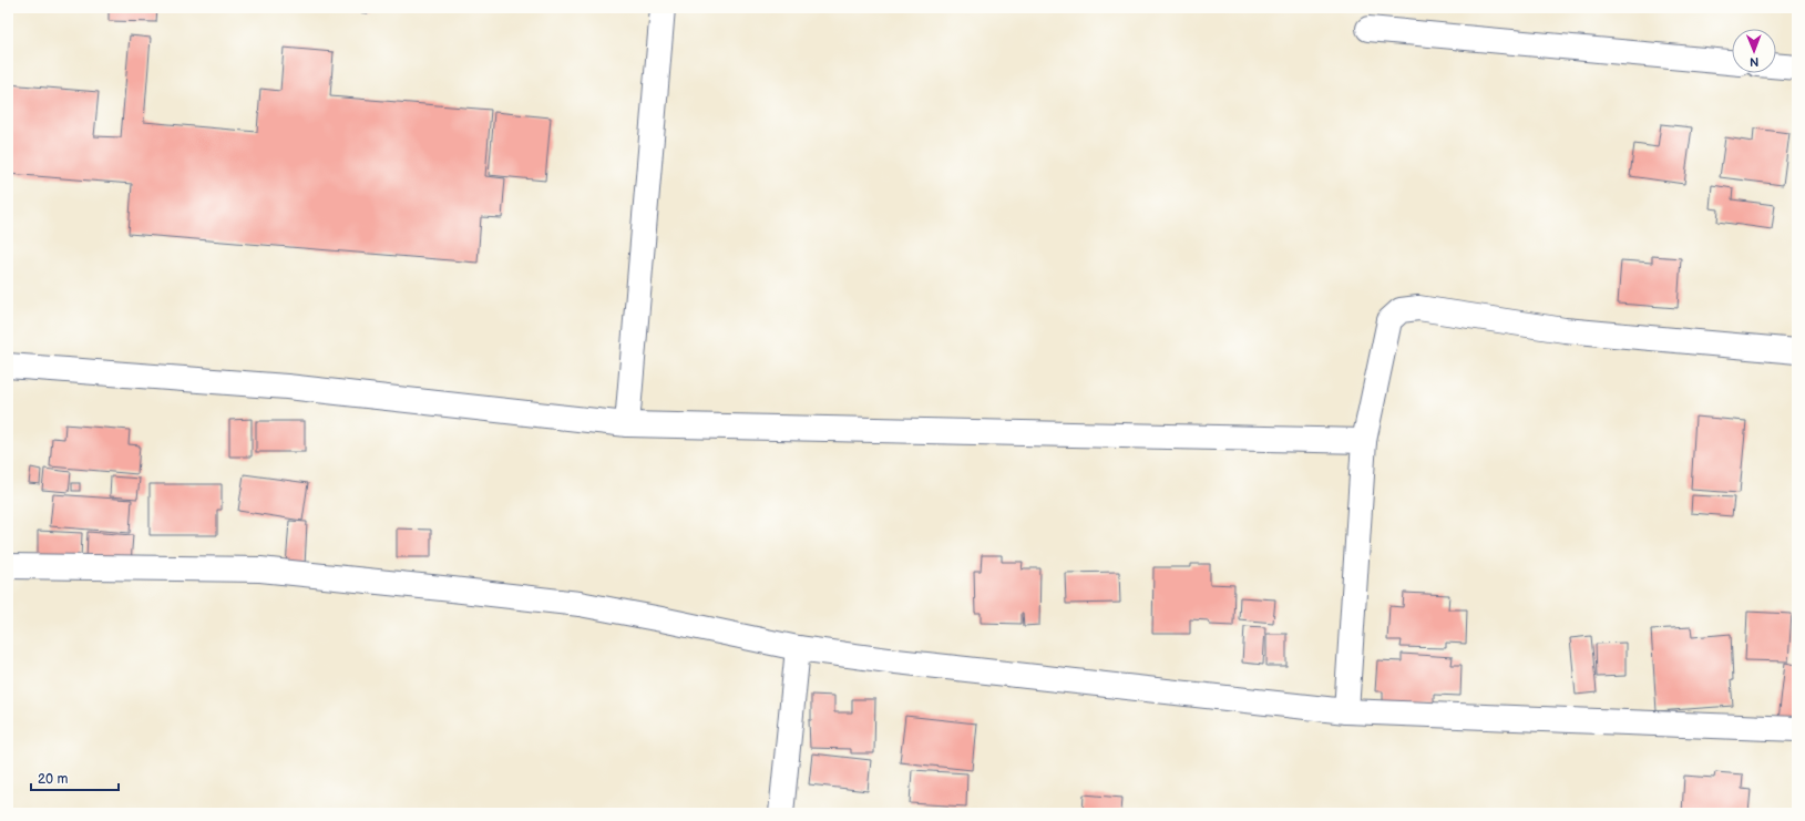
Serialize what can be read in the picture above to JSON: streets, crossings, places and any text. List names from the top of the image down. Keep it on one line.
{"scale_bar":"20 m","north":"bottom"}
